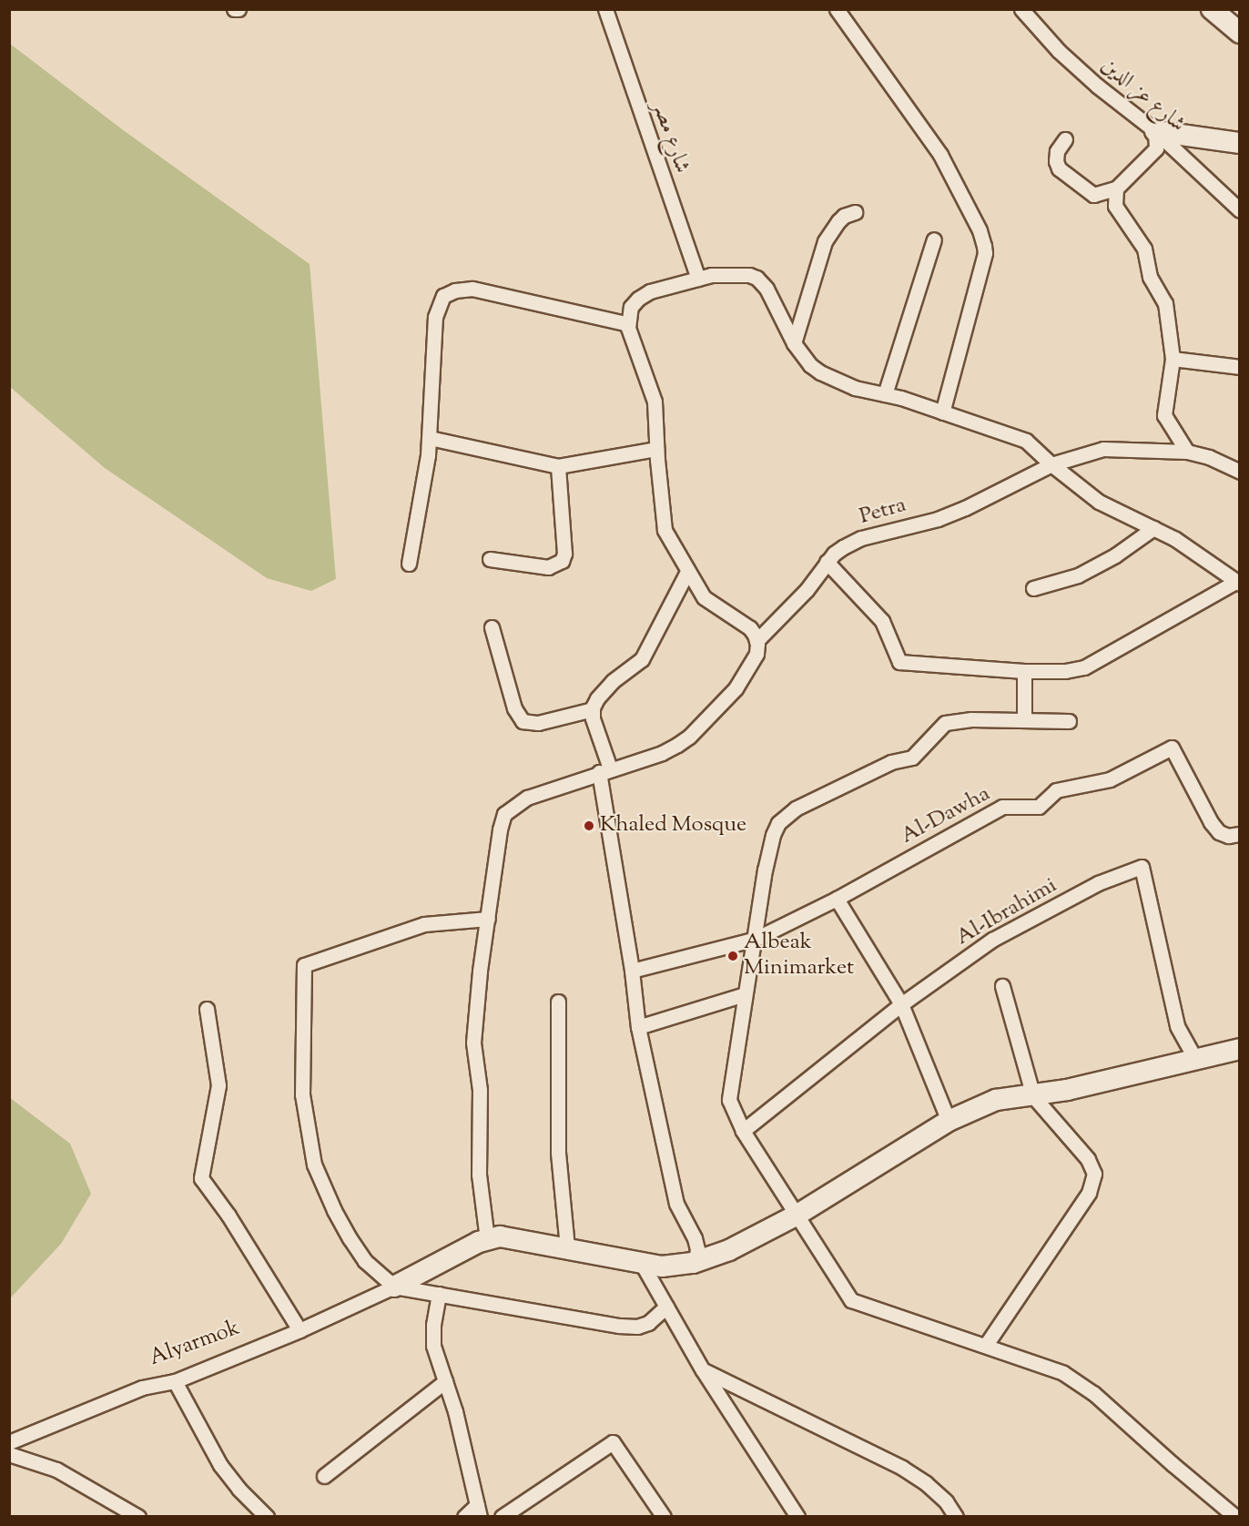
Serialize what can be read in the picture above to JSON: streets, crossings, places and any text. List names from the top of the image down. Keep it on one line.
{"streets":{"street":["شارع عز الدين","شارع مصر","Petra","Al-Dawha","Al-Ibrahimi","Alyarmok"]},"places":["Khaled Mosque","Albeak Minimarket"]}
